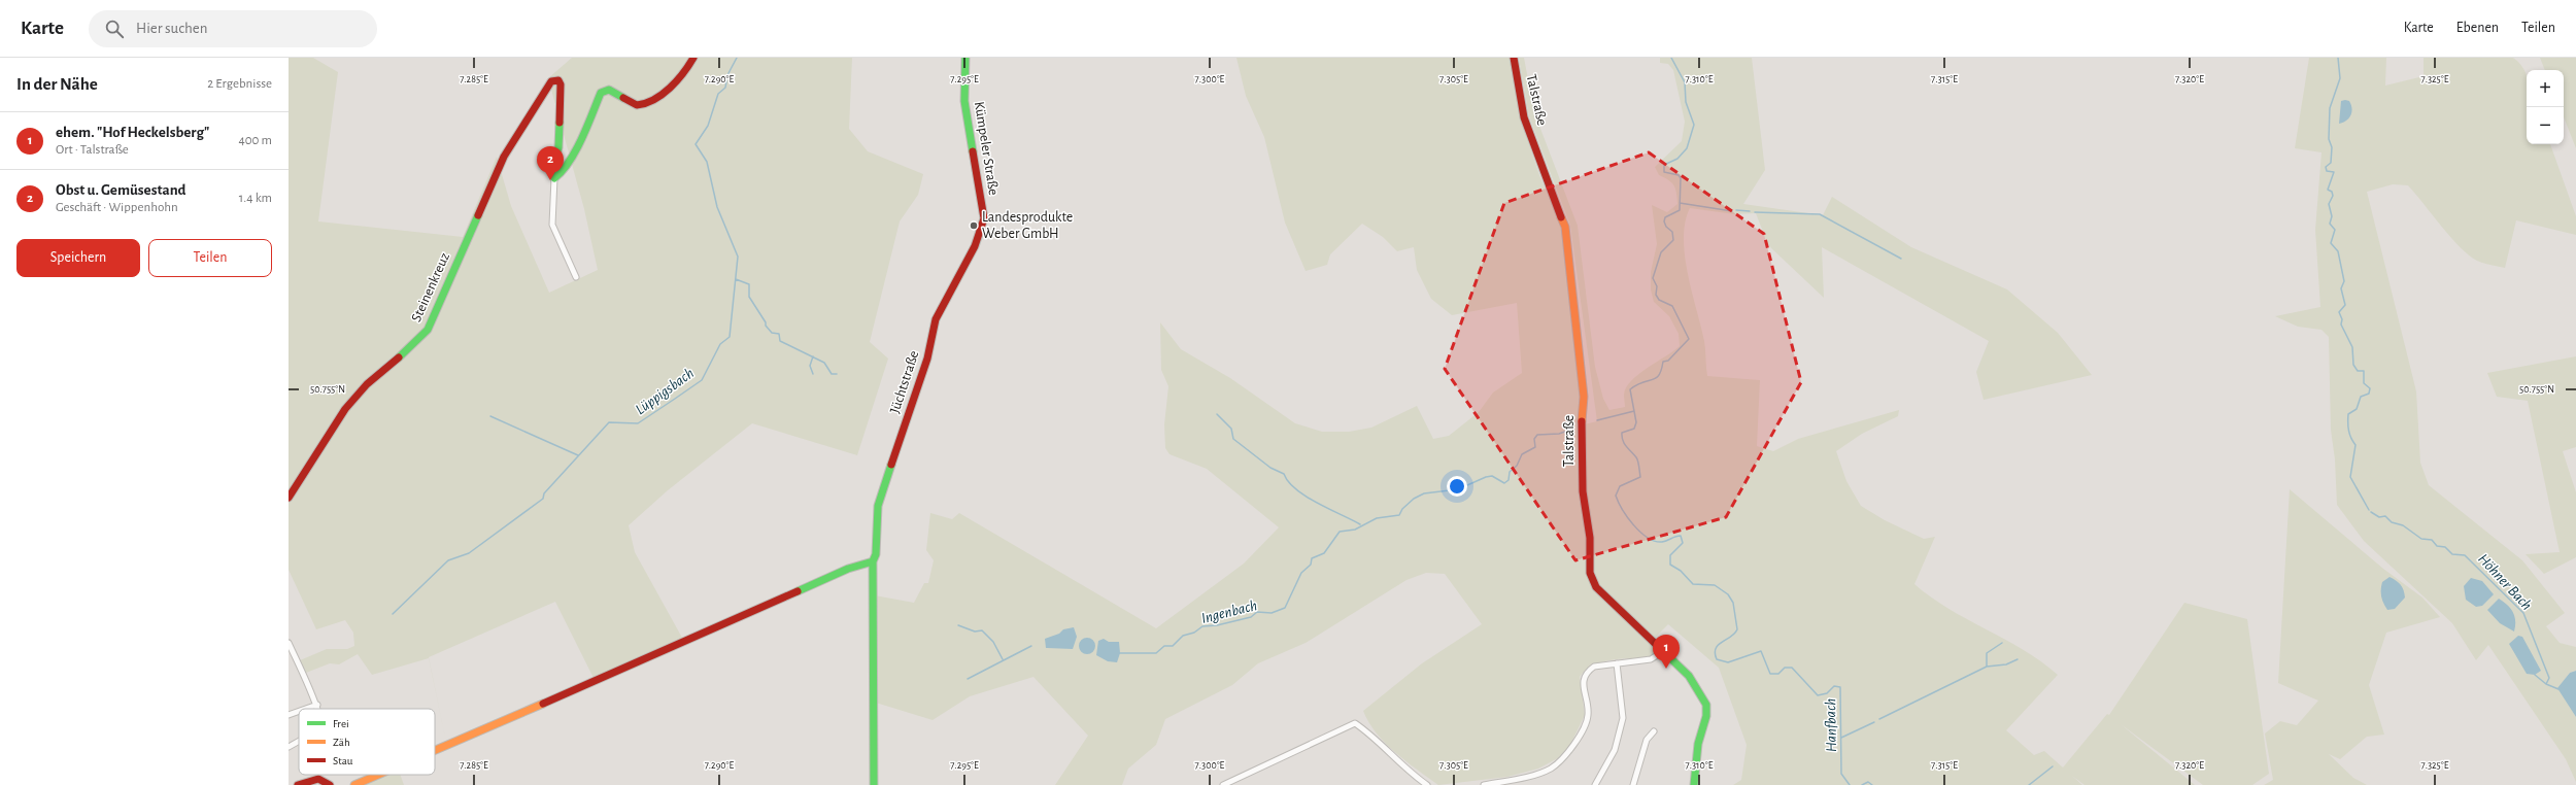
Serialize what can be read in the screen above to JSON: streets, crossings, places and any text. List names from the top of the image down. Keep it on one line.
{"streets":{"street":["Talstraße","Kümpeler Straße","Steinenkreuz","Jüchtstraße"]},"crossings":[["Kümpeler Straße","Jüchtstraße"]],"water":["Lüppigsbach","Höhner Bach","Ingenbach","Hanfbach"],"places":["Landesprodukte Weber GmbH"],"legend":["Frei","Zäh","Stau"],"page":{"header":"Karte","search":"Hier suchen","nav":["Karte","Ebenen","Teilen"],"heading":["In der Nähe","2 Ergebnisse"],"map_buttons":["+","−"],"list":[{"mark":"1","name":"ehem. \"Hof Heckelsberg\"","note":"Ort · Talstraße","value":"400 m"},{"mark":"2","name":"Obst u. Gemüsestand","note":"Geschäft · Wippenhohn","value":"1.4 km"}],"pins":["2","1"],"buttons":["Speichern","Teilen"]},"coordinates":["7.285°E","7.290°E","7.295°E","7.300°E","7.305°E","7.310°E","7.315°E","7.320°E","7.325°E","50.755°N"]}
